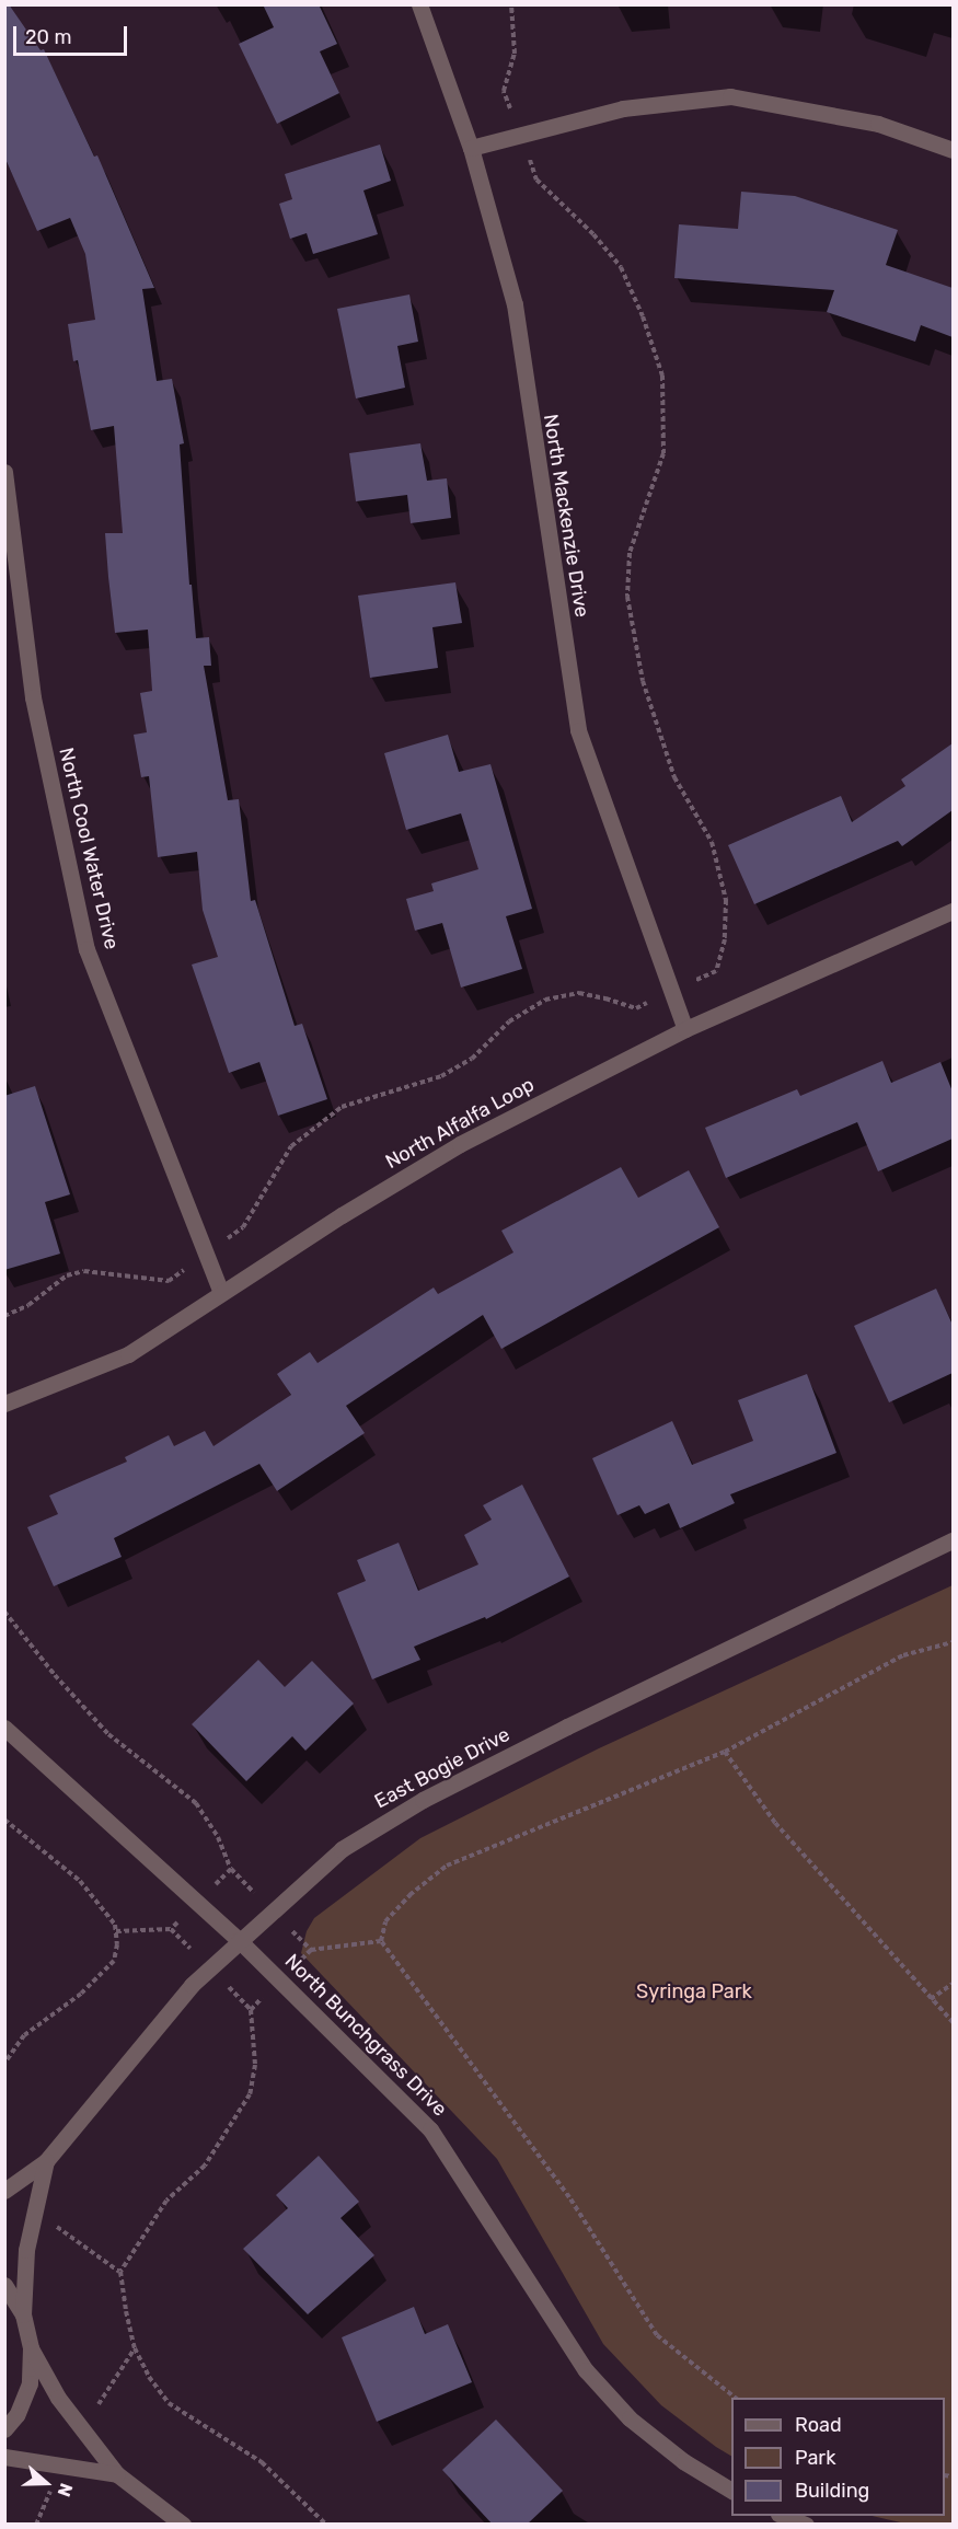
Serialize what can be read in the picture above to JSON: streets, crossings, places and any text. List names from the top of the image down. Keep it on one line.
{"streets":{"street":["North Mackenzie Drive","North Cool Water Drive","North Alfalfa Loop","East Bogie Drive","North Bunchgrass Drive"]},"crossings":[["North Mackenzie Drive","North Alfalfa Loop"],["North Cool Water Drive","North Alfalfa Loop"],["East Bogie Drive","North Bunchgrass Drive"]],"parks":["Syringa Park"],"legend":["Road","Park","Building"],"scale_bar":"20 m","north":"right"}
